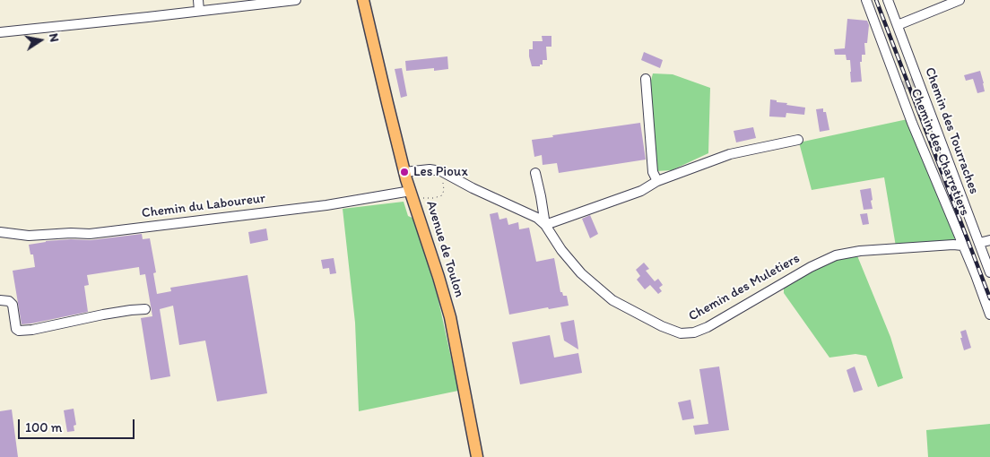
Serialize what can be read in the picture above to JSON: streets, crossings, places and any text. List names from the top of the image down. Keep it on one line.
{"streets":{"main road":["Avenue de Toulon"],"street":["Chemin des Tourraches","Chemin des Charretiers","Chemin du Laboureur","Chemin des Muletiers"]},"crossings":[["Chemin des Charretiers","Chemin des Muletiers"],["Chemin du Laboureur","Avenue de Toulon"],["Avenue de Toulon","Chemin des Muletiers"]],"places":["Les Pioux"],"scale_bar":"100 m","north":"right"}
